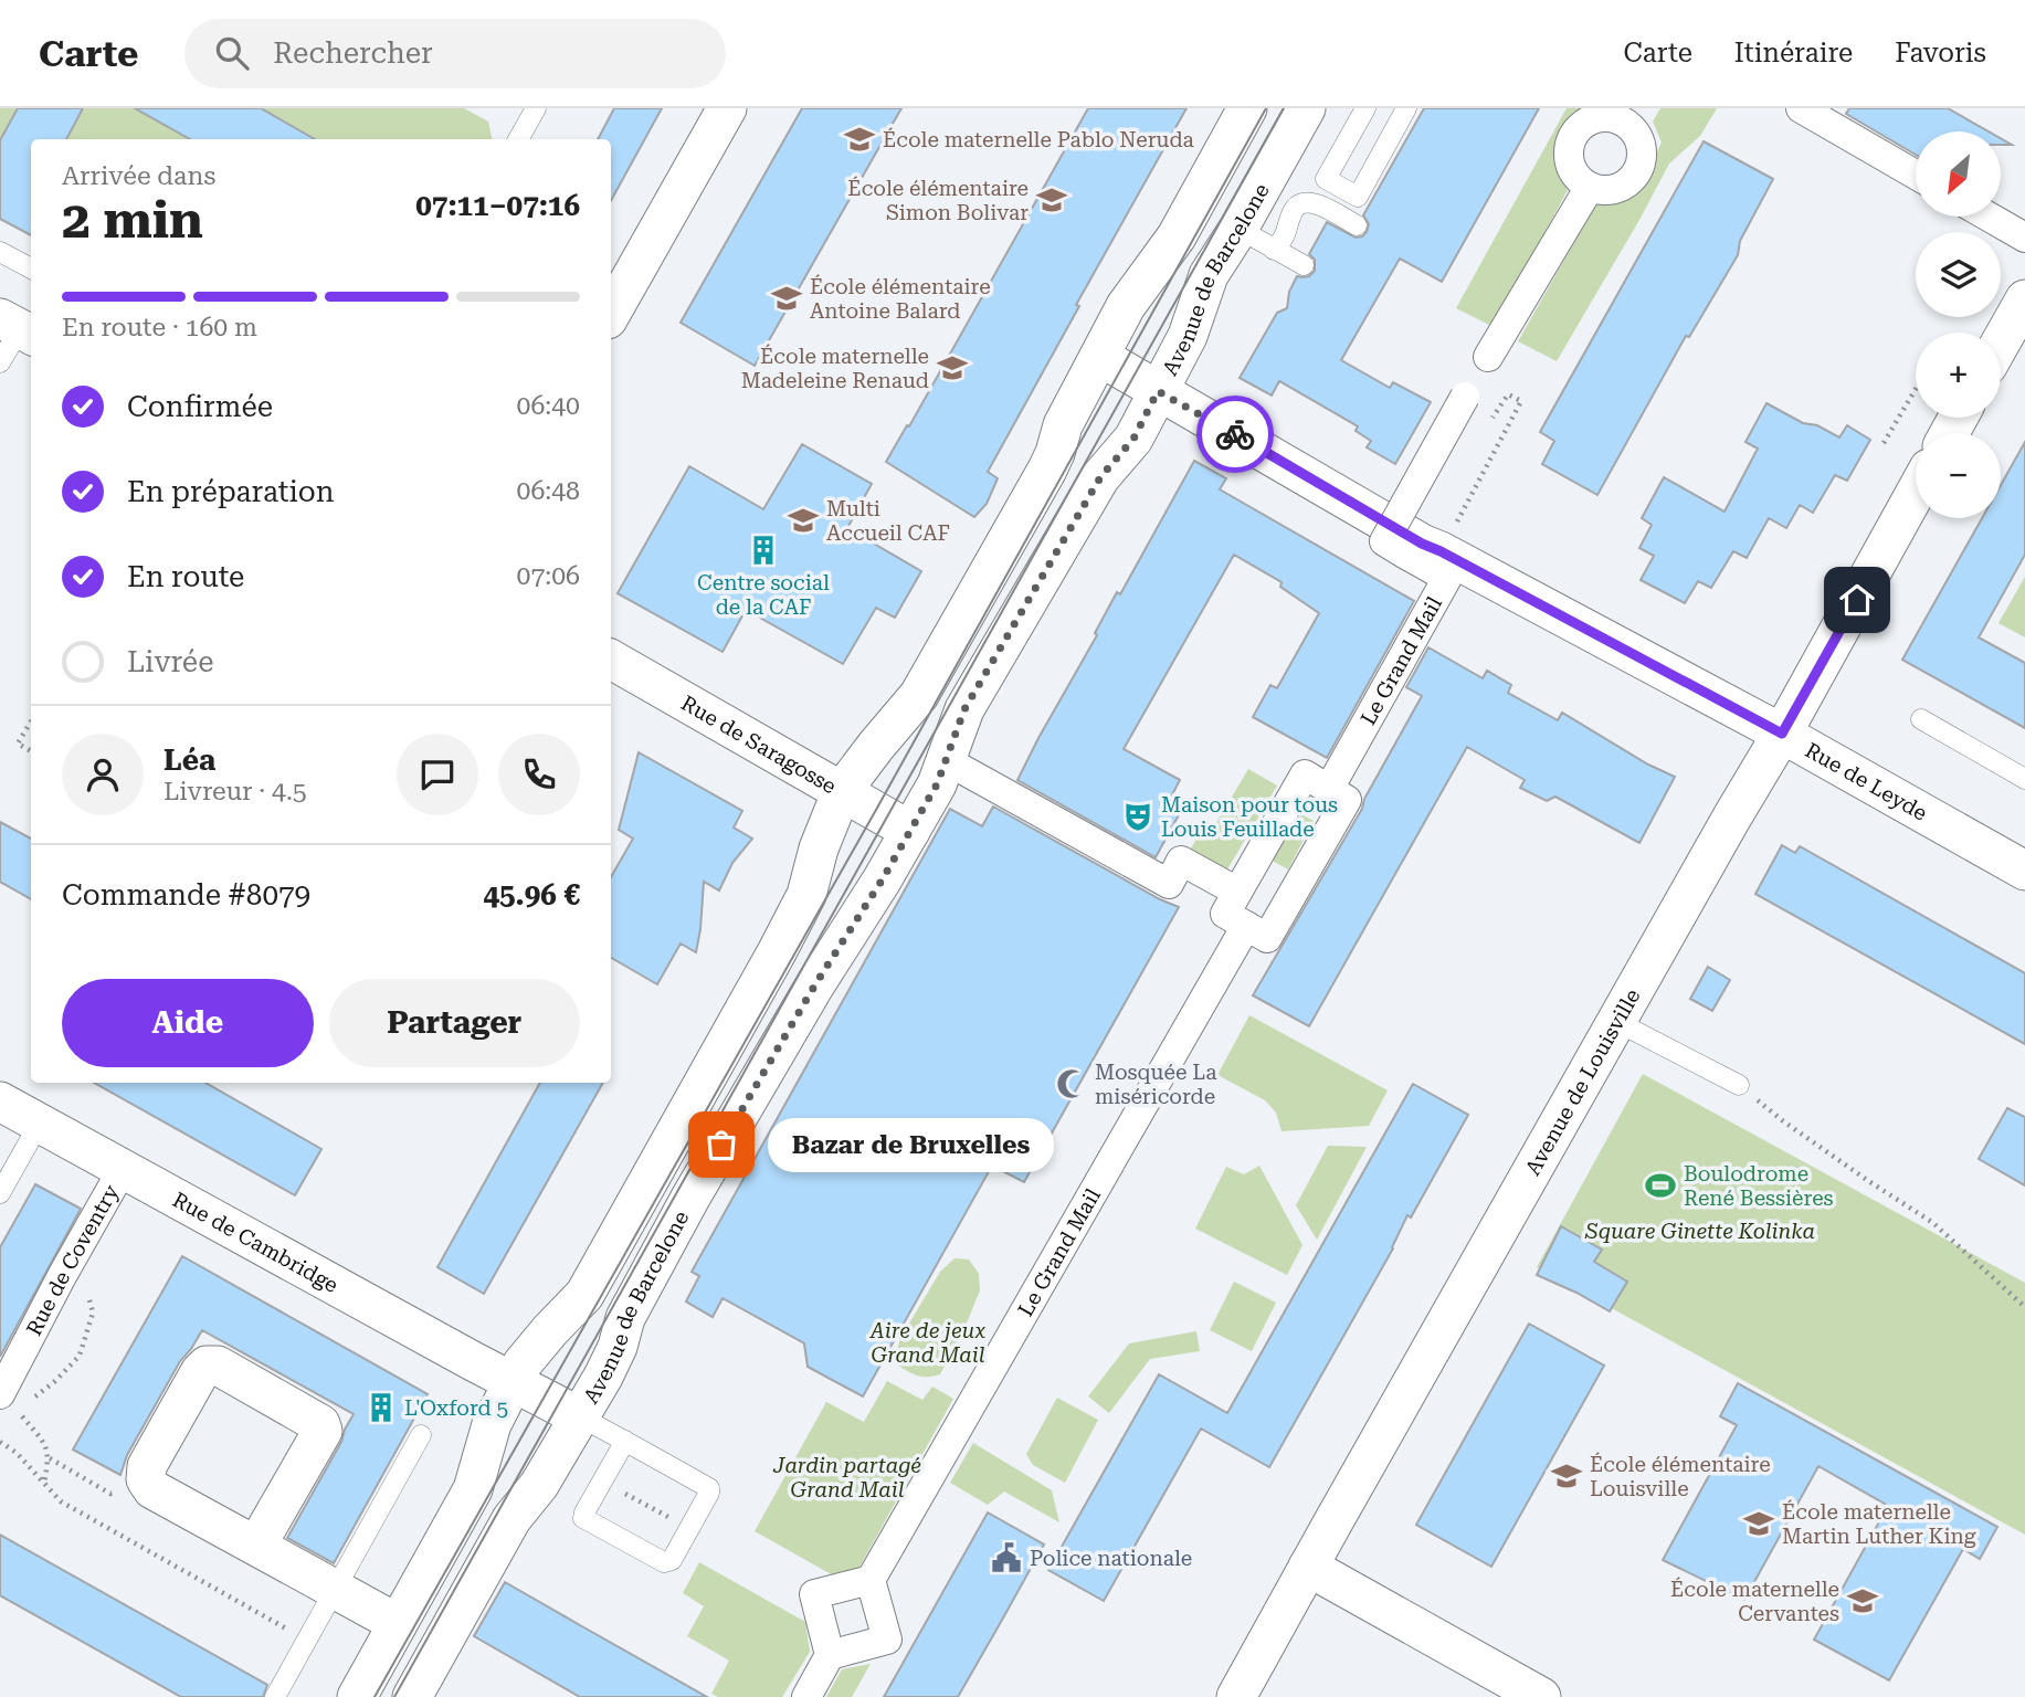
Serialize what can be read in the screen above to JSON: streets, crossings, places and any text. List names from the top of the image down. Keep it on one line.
{"streets":{"street":["Avenue de Barcelone","Le Grand Mail","Rue de Saragosse","Rue de Leyde","Avenue de Louisville","Rue de Cambridge","Rue de Coventry"]},"crossings":[["Avenue de Barcelone","Rue de Saragosse"],["Avenue de Barcelone","Rue de Leyde"],["Avenue de Barcelone","Rue de Cambridge"],["Le Grand Mail","Rue de Leyde"],["Rue de Leyde","Avenue de Louisville"],["Rue de Cambridge","Rue de Coventry"]],"parks":["Square Ginette Kolinka","Aire de jeux Grand Mail","Jardin partagé Grand Mail"],"places":{"school or university":["École maternelle Pablo Neruda","École élémentaire Simon Bolivar","École élémentaire Antoine Balard","École maternelle Madeleine Renaud","Multi Accueil CAF","École élémentaire Louisville","École maternelle Martin Luther King","École maternelle Cervantes"],"building":["Centre social de la CAF","L'Oxford 5"],"theatre":["Maison pour tous Louis Feuillade"],"mosque":["Mosquée La miséricorde"],"other":["Bazar de Bruxelles"],"sports":["Boulodrome René Bessières"],"public building":["Police nationale"]},"north":"bottom left","page":{"header":"Carte","search":"Rechercher","nav":["Carte","Itinéraire","Favoris"],"map_buttons":["+","−"],"heading":["2 min","Arrivée dans","07:11–07:16"],"panel":["Léa","Livreur · 4.5","Commande #8079","45.96 €"],"bar":"En route · 160 m","list":[["Confirmée","06:40"],["En préparation","06:48"],["En route","07:06"],"Livrée"],"buttons":["Aide","Partager"],"bubble":"Bazar de Bruxelles"}}
